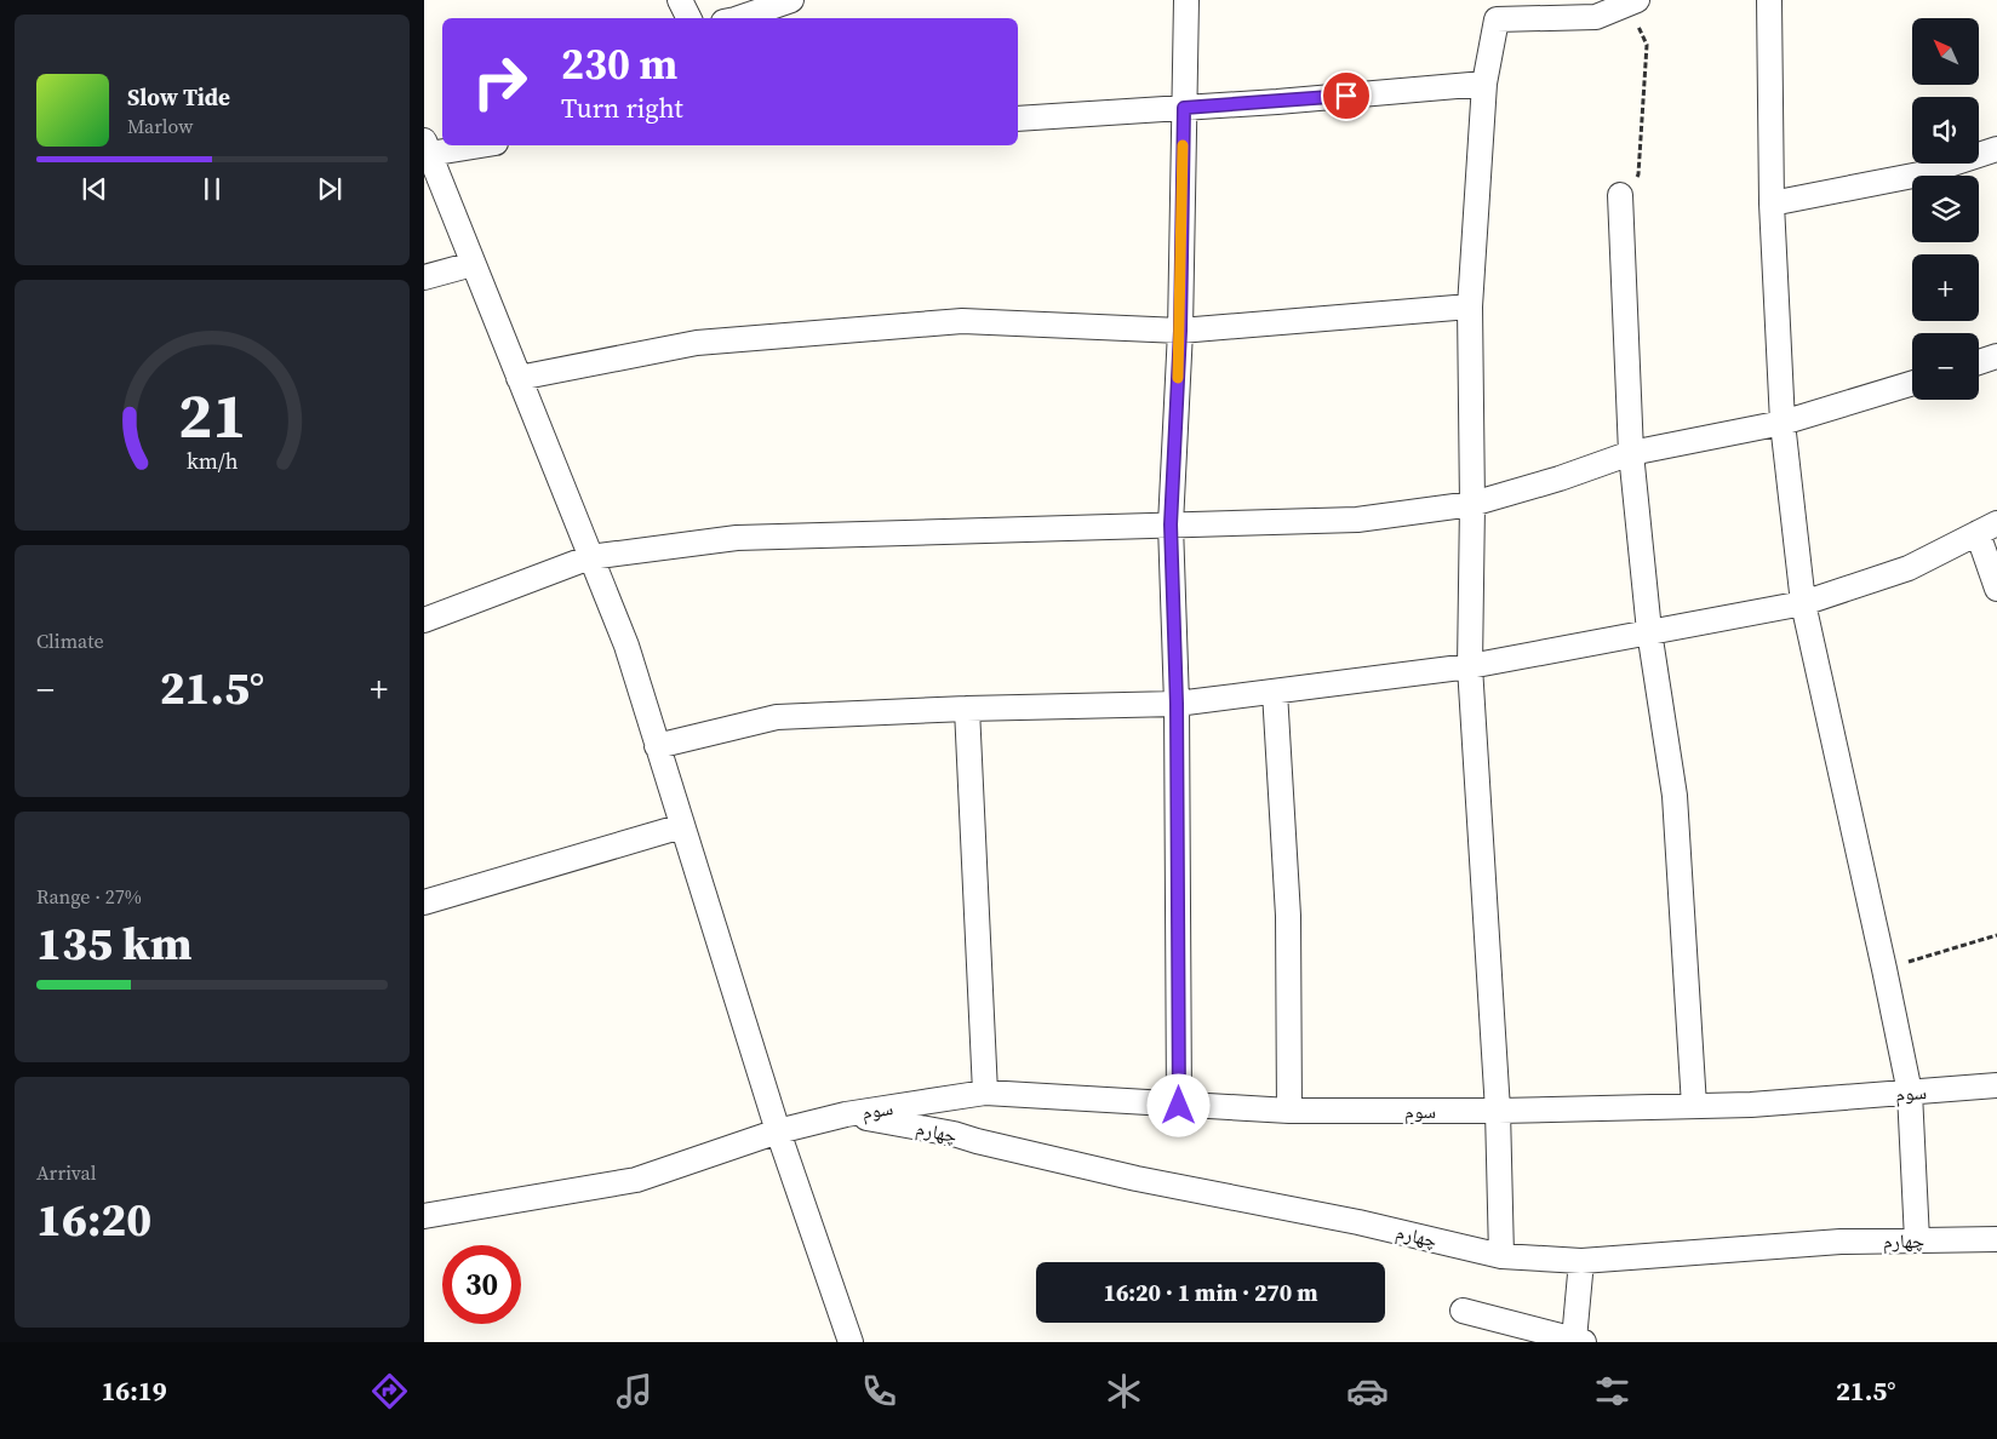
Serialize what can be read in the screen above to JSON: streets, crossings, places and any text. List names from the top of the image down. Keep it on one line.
{"streets":{"street":["سوم","چهارم"]},"crossings":[["سوم","چهارم"]],"north":"top left","page":{"map_buttons":["+","−"],"turn":["230 m","Turn right"],"song":["Slow Tide","Marlow"],"tile":["Climate",["Range · 27%","135 km"],["Arrival","16:20"]],"heat":["−","21.5°","+"],"limit":"30","trip":"16:20 · 1 min · 270 m","tabs":["16:19","21.5°"],"gauge":["21","km/h"]}}
